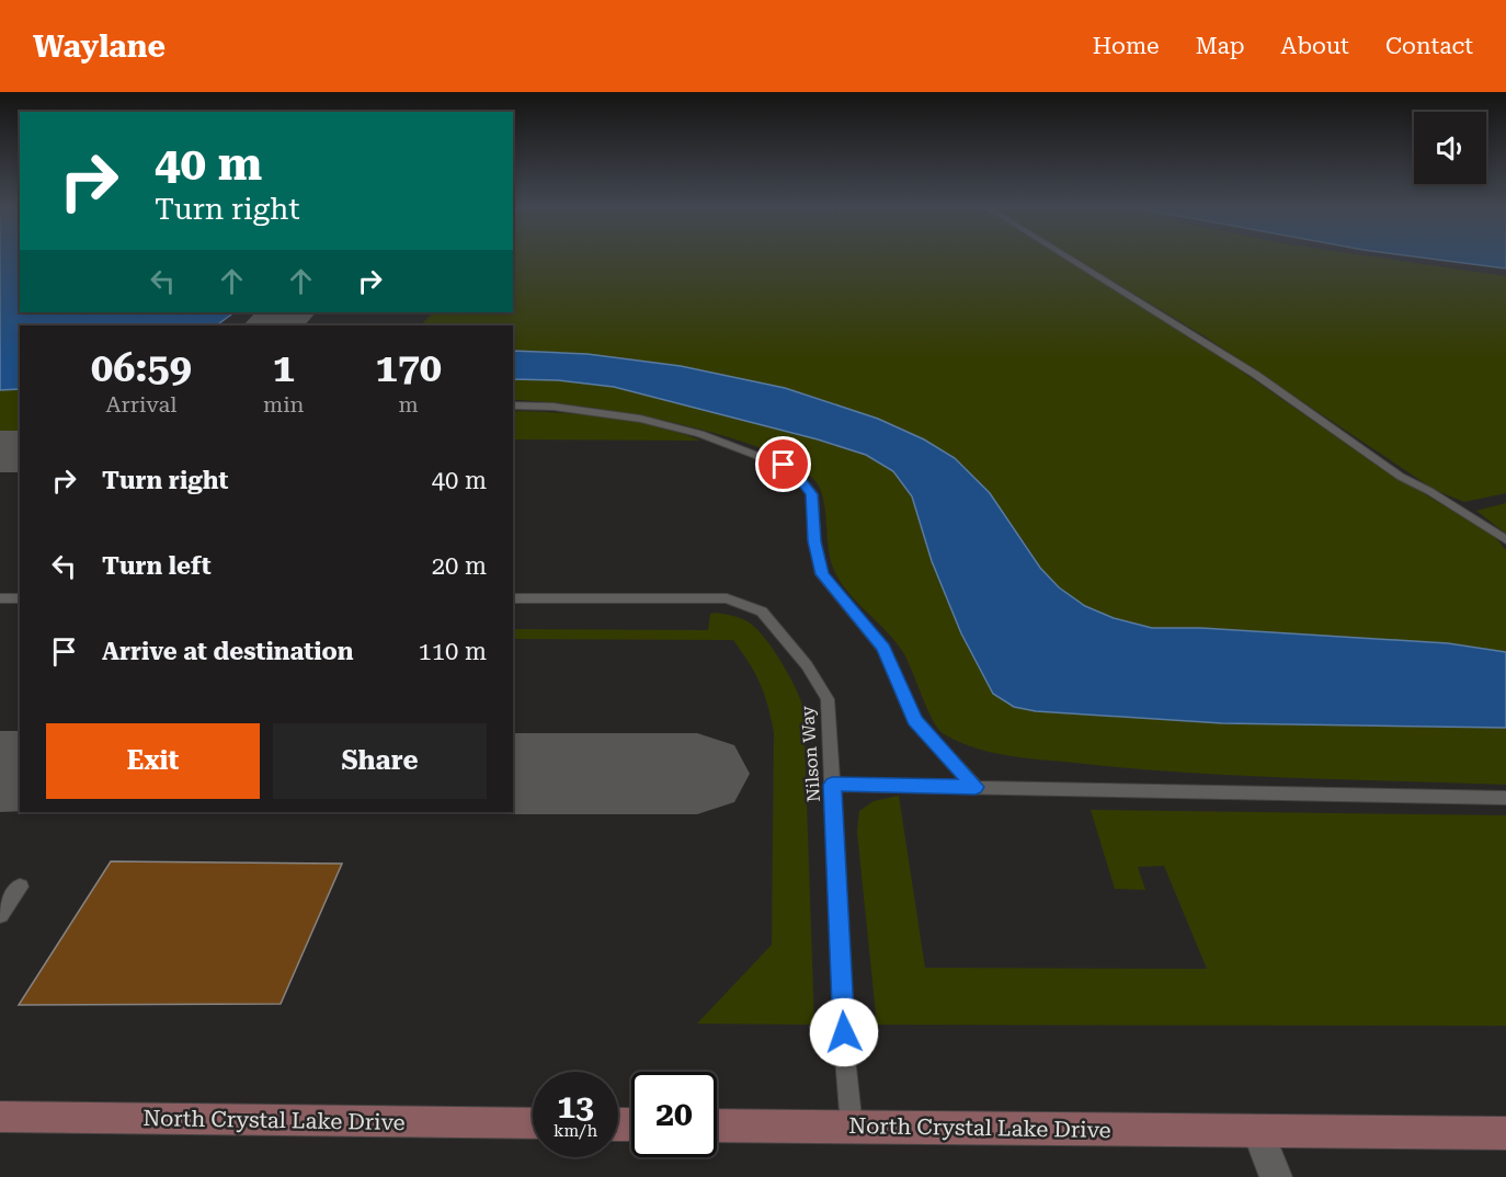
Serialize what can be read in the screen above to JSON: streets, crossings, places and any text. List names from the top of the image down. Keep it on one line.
{"streets":{"main road":["North Crystal Lake Drive"],"lane":["Nilson Way"]},"crossings":[["Nilson Way","North Crystal Lake Drive"]],"page":{"header":"Waylane","nav":["Home","Map","About","Contact"],"turn":["40 m","Turn right"],"eta":["06:59","Arrival","1","min","170","m"],"list":[{"name":"Turn right","value":"40 m"},{"name":"Turn left","value":"20 m"},{"name":"Arrive at destination","value":"110 m"}],"buttons":["Exit","Share"],"speed":"13 km/h","limit":"20"}}
